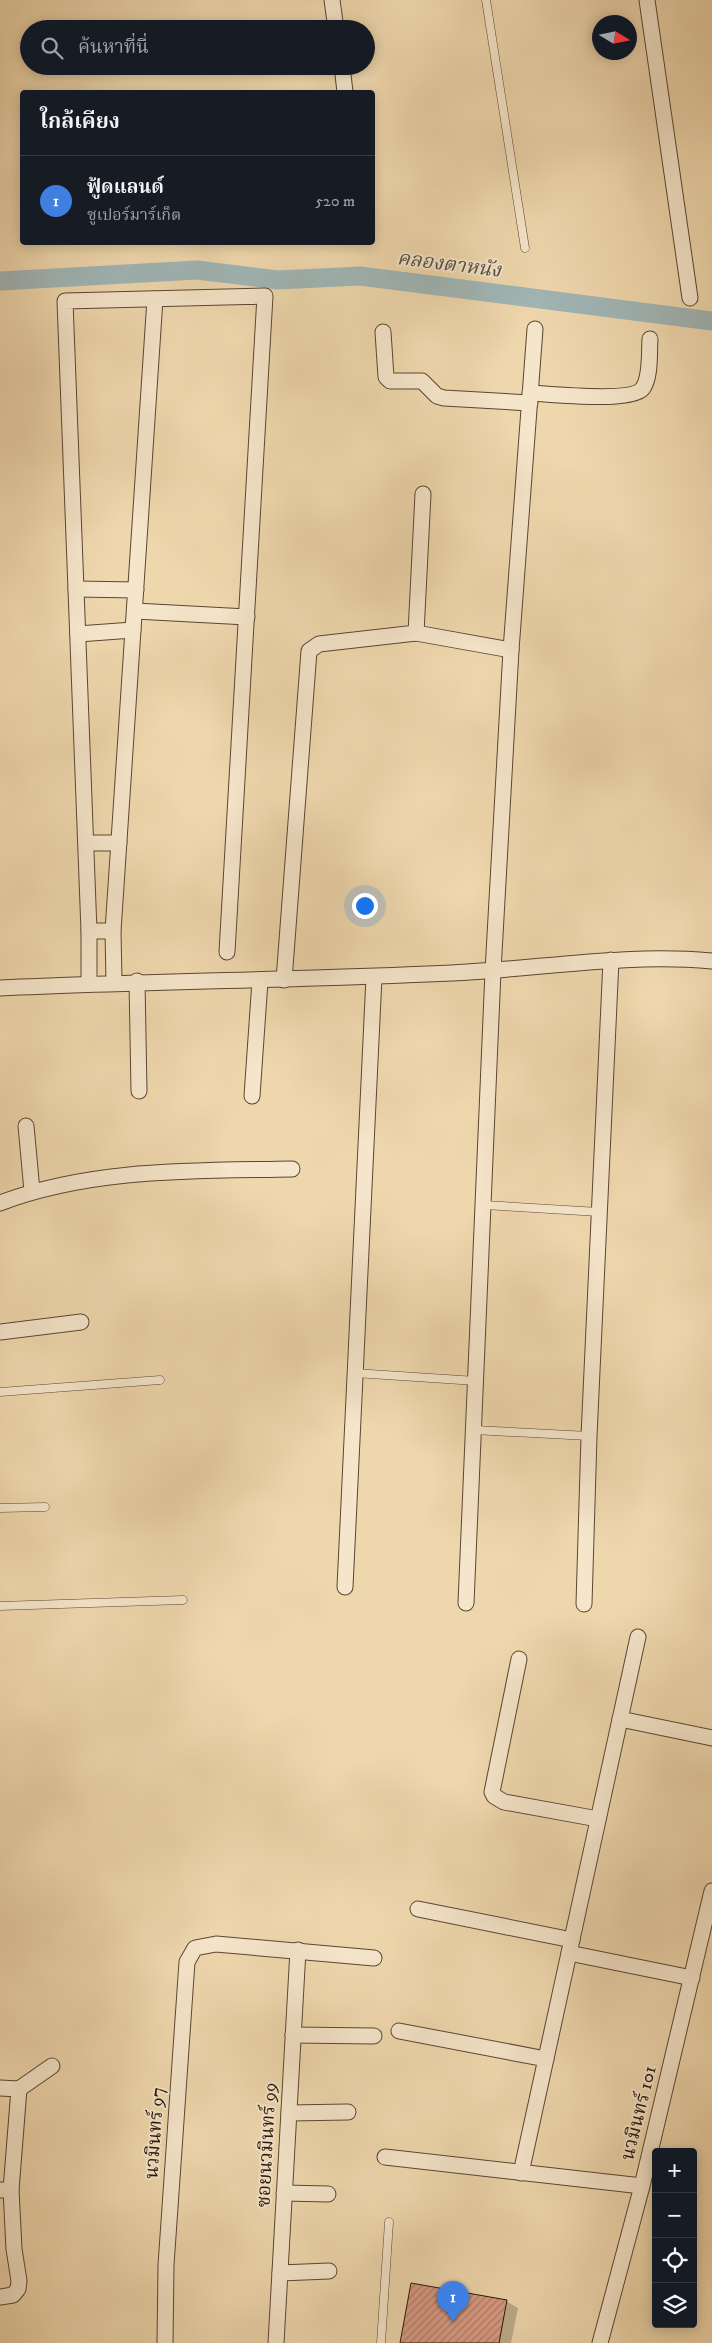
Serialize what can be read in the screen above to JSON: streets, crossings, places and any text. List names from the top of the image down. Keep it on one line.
{"streets":{"street":["นวมินทร์ 101","นวมินทร์ 97","ซอยนวมินทร์ 99"]},"crossings":[["นวมินทร์ 97","ซอยนวมินทร์ 99"]],"water":["คลองตาหนัง"],"north":"right","page":{"search":"ค้นหาที่นี่","heading":"ใกล้เคียง","list":[{"mark":"1","name":"ฟู้ดแลนด์","note":"ซูเปอร์มาร์เก็ต","value":"520 m"}],"map_buttons":["+","−"],"pins":"1"}}
